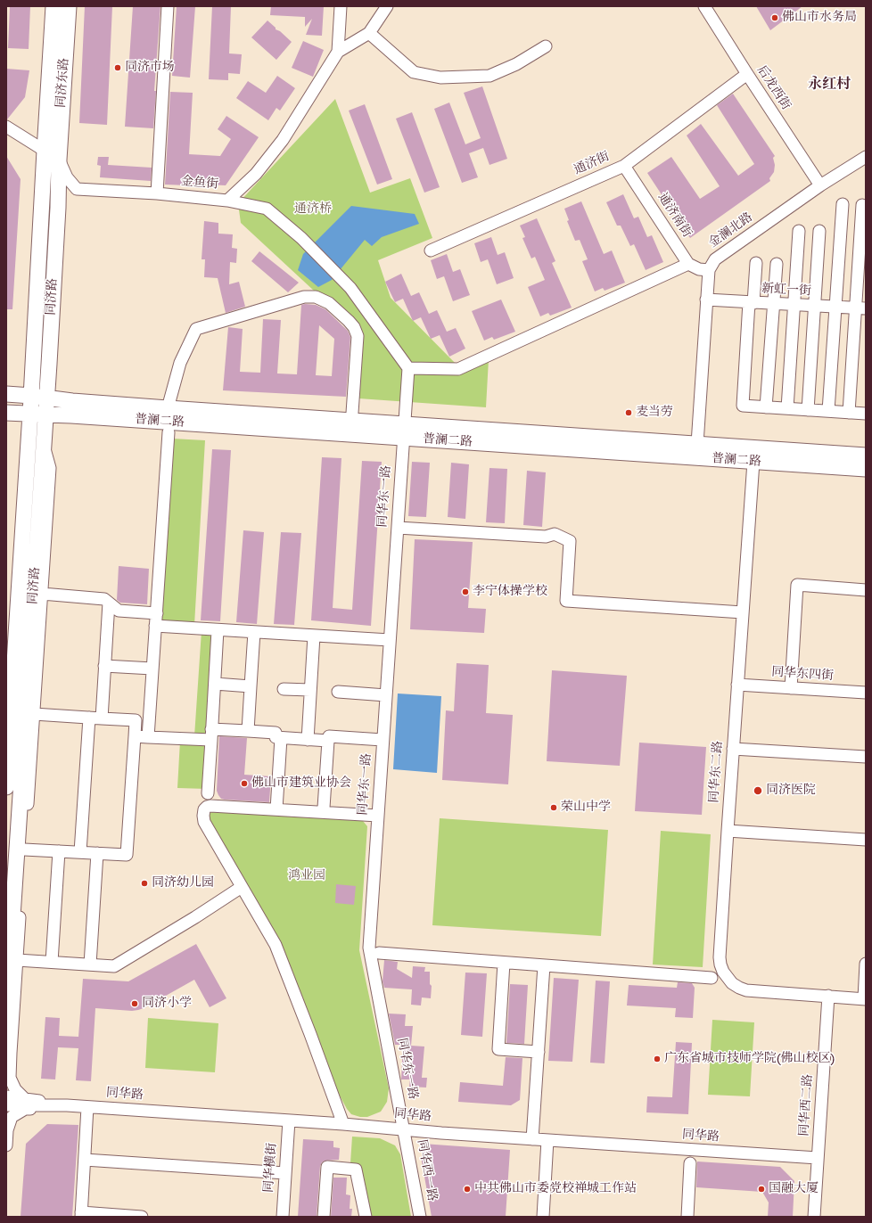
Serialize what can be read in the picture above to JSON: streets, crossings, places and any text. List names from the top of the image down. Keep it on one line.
{"streets":{"main road":["同济东路","同济路","普澜二路"],"street":["后龙西街","通济街","金鱼街","通济南街","金澜北路","新虹一街","同华东一路","同华东四街","同华东二路","同华路","同华西二路","同华横街","同华西一路"]},"crossings":[["同济东路","金鱼街"],["同济东路","同济路"],["后龙西街","通济街"],["后龙西街","金澜北路"],["通济街","通济南街"],["金鱼街","同济路"],["同济路","普澜二路"],["普澜二路","同华东一路"],["普澜二路","同华东二路"],["同华东一路","同华路"],["同华东一路","同华西一路"],["同华东四街","同华东二路"],["同华东二路","同华西二路"],["同华路","同华西二路"],["同华路","同华横街"],["同华路","同华西一路"]],"districts":["永红村"],"parks":["通济桥","鸿业园"],"places":["佛山市水务局","同济市场","麦当劳","李宁体操学校","佛山市建筑业协会","同济医院","荣山中学","同济幼儿园","同济小学","广东省城市技师学院(佛山校区)","中共佛山市委党校禅城工作站","国融大厦"]}
